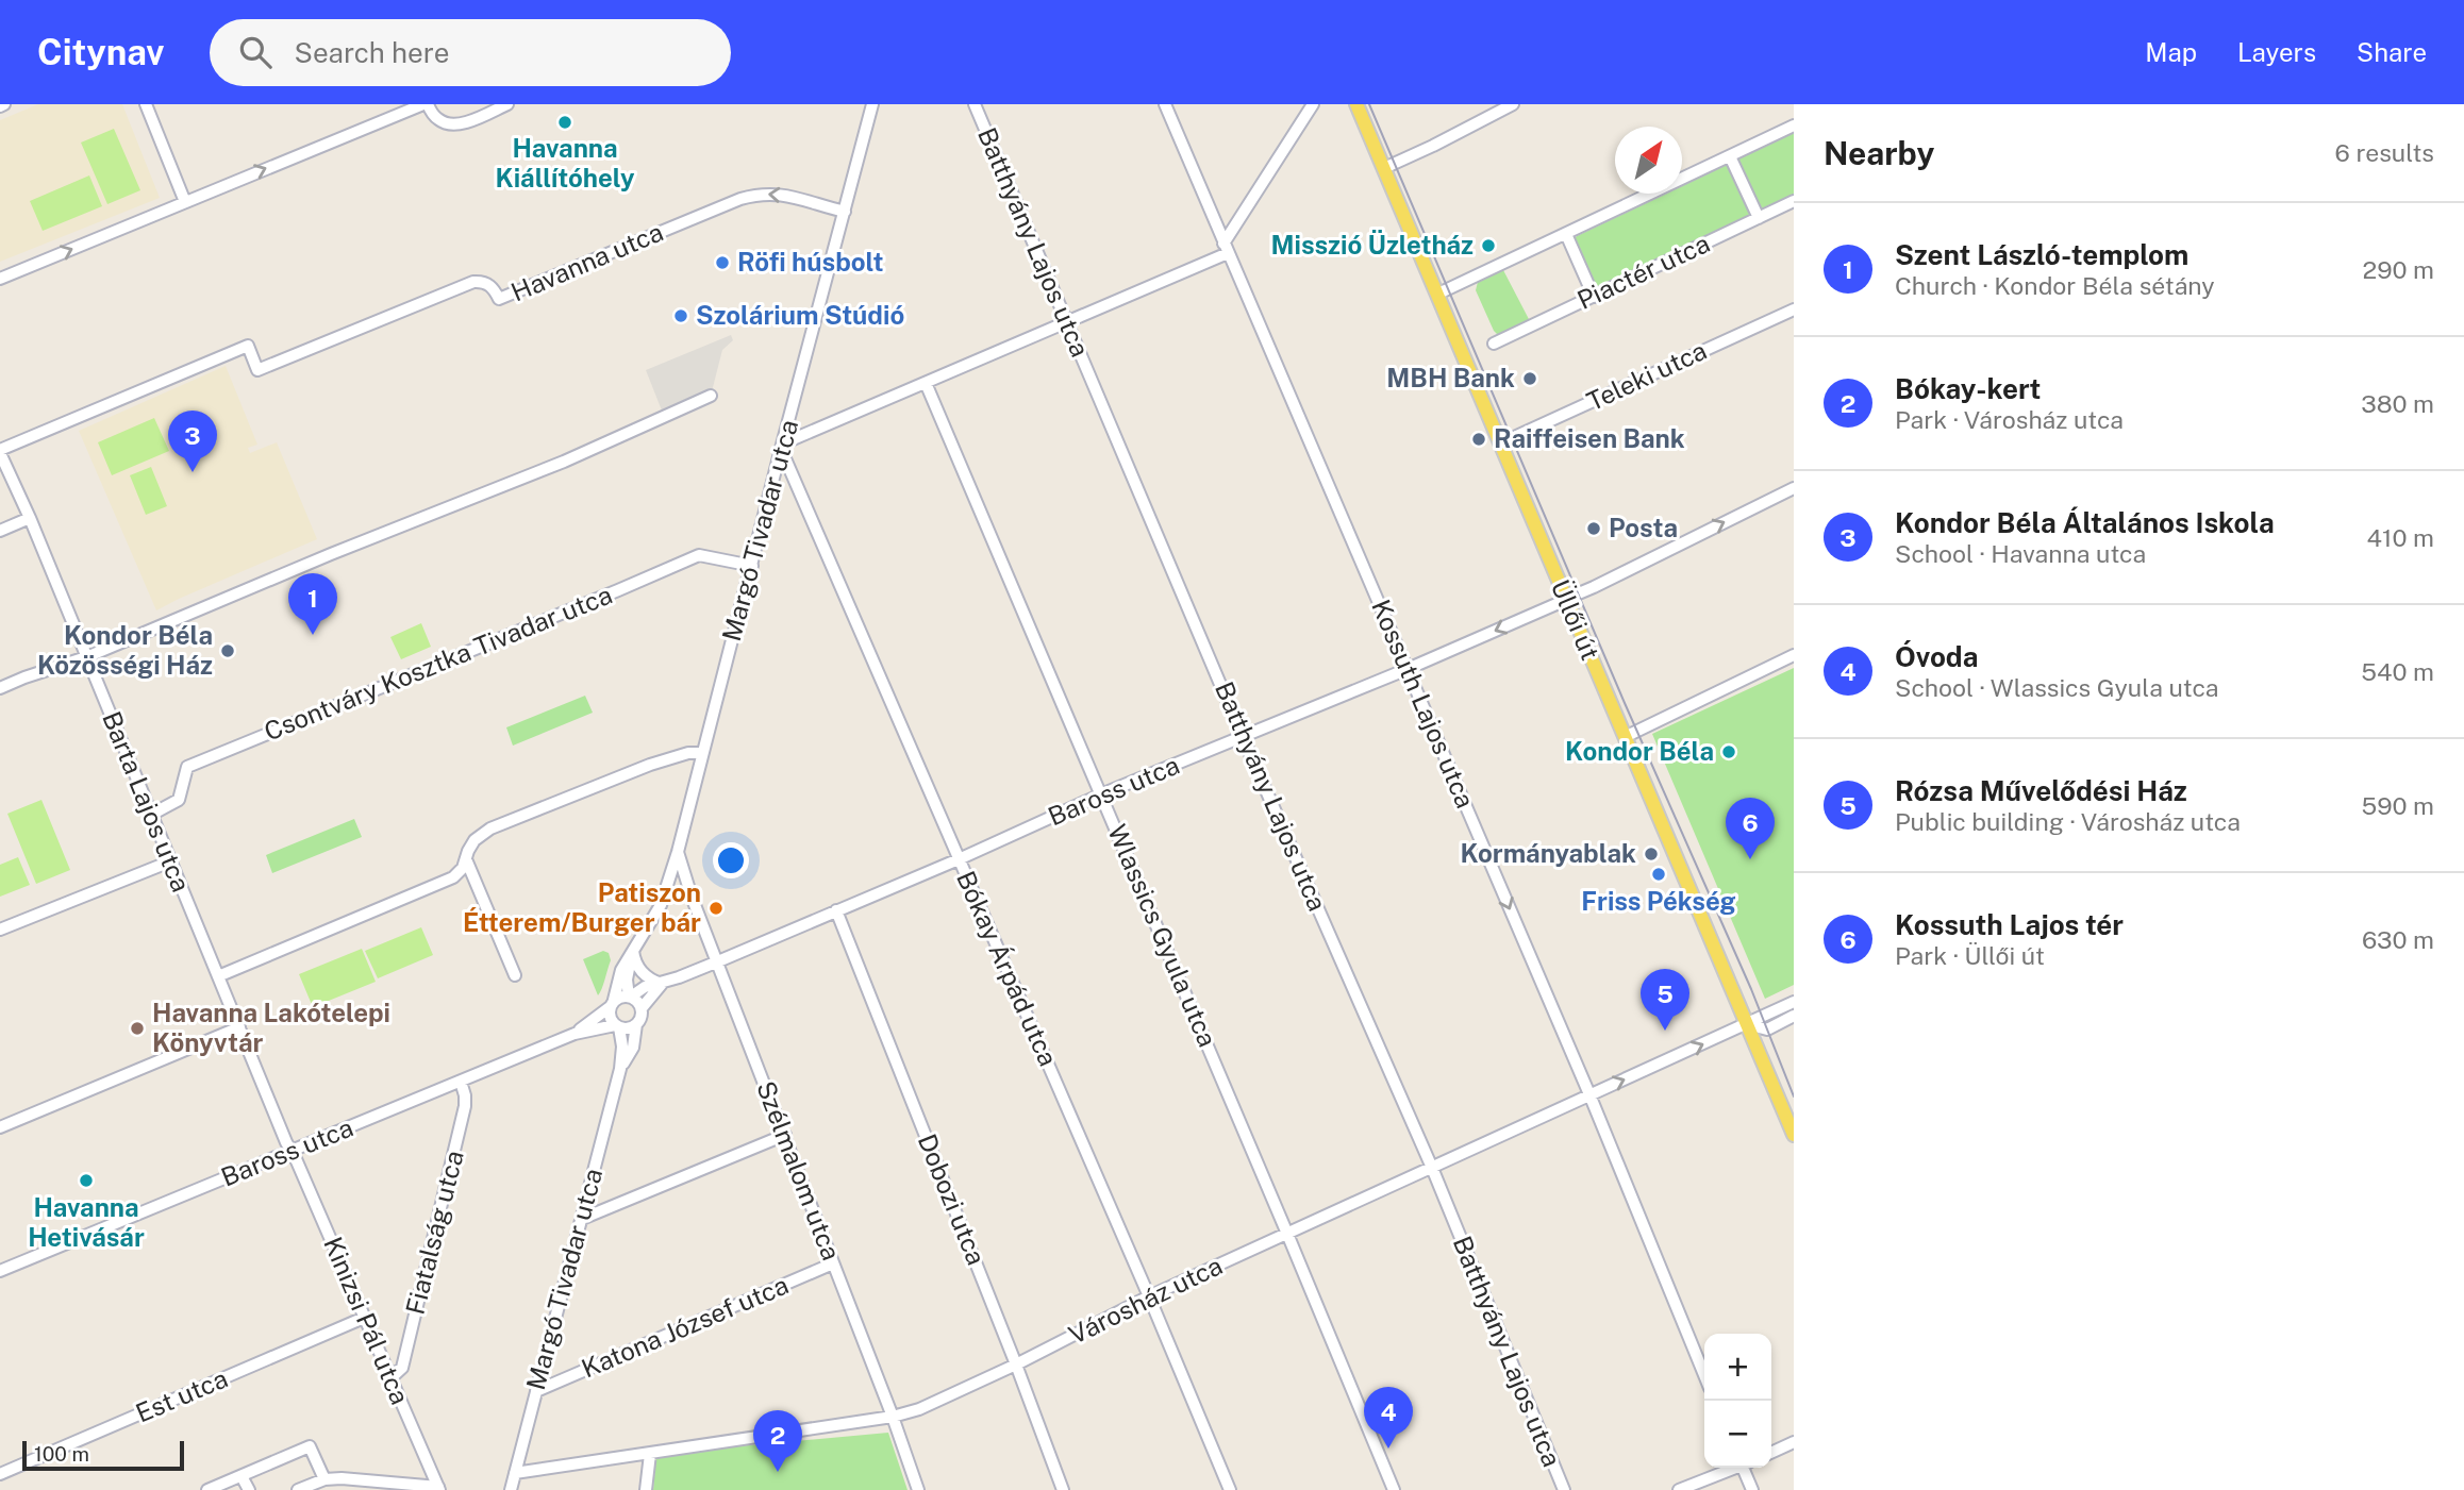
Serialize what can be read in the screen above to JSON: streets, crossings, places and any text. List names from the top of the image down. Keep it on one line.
{"streets":{"main road":["Üllői út"],"street":["Batthyány Lajos utca","Havanna utca","Piactér utca","Teleki utca","Margó Tivadar utca","Csontváry Kosztka Tivadar utca","Kossuth Lajos utca","Baross utca","Barta Lajos utca","Wlassics Gyula utca","Bókay Árpád utca","Szélmalom utca","Dobozi utca","Fiatalság utca","Városház utca","Kinizsi Pál utca","Katona József utca","Est utca"]},"crossings":[["Batthyány Lajos utca","Baross utca"],["Batthyány Lajos utca","Városház utca"],["Havanna utca","Margó Tivadar utca"],["Havanna utca","Barta Lajos utca"],["Teleki utca","Üllői út"],["Margó Tivadar utca","Csontváry Kosztka Tivadar utca"],["Margó Tivadar utca","Baross utca"],["Margó Tivadar utca","Bókay Árpád utca"],["Margó Tivadar utca","Szélmalom utca"],["Margó Tivadar utca","Városház utca"],["Margó Tivadar utca","Katona József utca"],["Üllői út","Baross utca"],["Üllői út","Városház utca"],["Csontváry Kosztka Tivadar utca","Barta Lajos utca"],["Kossuth Lajos utca","Baross utca"],["Kossuth Lajos utca","Városház utca"],["Baross utca","Barta Lajos utca"],["Baross utca","Wlassics Gyula utca"],["Baross utca","Bókay Árpád utca"],["Baross utca","Szélmalom utca"],["Baross utca","Dobozi utca"],["Baross utca","Fiatalság utca"],["Baross utca","Kinizsi Pál utca"],["Barta Lajos utca","Kinizsi Pál utca"],["Wlassics Gyula utca","Városház utca"],["Bókay Árpád utca","Városház utca"],["Szélmalom utca","Városház utca"],["Szélmalom utca","Katona József utca"],["Dobozi utca","Városház utca"],["Fiatalság utca","Kinizsi Pál utca"],["Kinizsi Pál utca","Est utca"]],"one_way":["Havanna utca"],"places":["Havanna Kiállítóhely","Misszió Üzletház","Röfi húsbolt","Szolárium Stúdió","MBH Bank","Raiffeisen Bank","Posta","Kondor Béla Közösségi Ház","Kondor Béla","Kormányablak","Friss Pékség","Patiszon Étterem/Burger bár","Havanna Lakótelepi Könyvtár","Havanna Hetivásár"],"scale_bar":"100 m","north":"top right","page":{"header":"Citynav","search":"Search here","nav":["Map","Layers","Share"],"heading":["Nearby","6 results"],"list":[{"mark":"1","name":"Szent László-templom","note":"Church · Kondor Béla sétány","value":"290 m"},{"mark":"2","name":"Bókay-kert","note":"Park · Városház utca","value":"380 m"},{"mark":"3","name":"Kondor Béla Általános Iskola","note":"School · Havanna utca","value":"410 m"},{"mark":"4","name":"Óvoda","note":"School · Wlassics Gyula utca","value":"540 m"},{"mark":"5","name":"Rózsa Művelődési Ház","note":"Public building · Városház utca","value":"590 m"},{"mark":"6","name":"Kossuth Lajos tér","note":"Park · Üllői út","value":"630 m"}],"pins":["3","1","6","5","4","2"],"map_buttons":["+","−"],"scale":"100 m"}}
